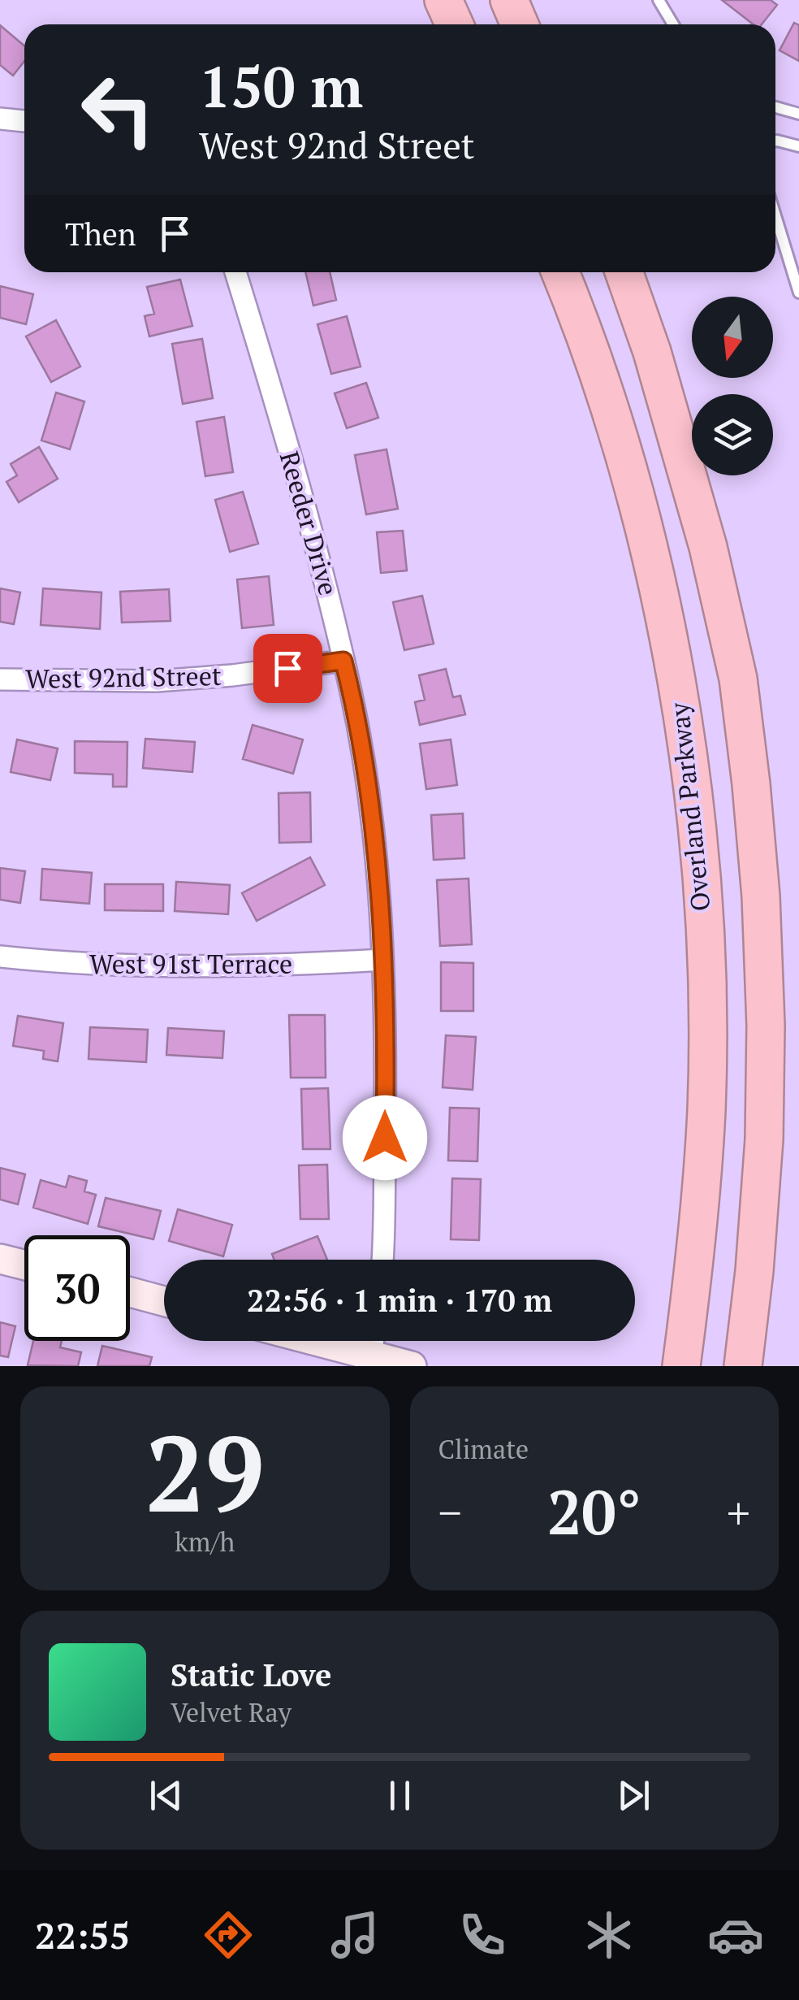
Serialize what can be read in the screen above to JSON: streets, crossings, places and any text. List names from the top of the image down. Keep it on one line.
{"streets":{"highway":["Overland Parkway"],"street":["Reeder Drive","West 92nd Street","West 91st Terrace"]},"crossings":[["Reeder Drive","West 92nd Street"],["Reeder Drive","West 91st Terrace"]],"north":"bottom","page":{"turn":["150 m","West 92nd Street"],"then":"Then","limit":"30","trip":"22:56 · 1 min · 170 m","tile":[["29","km/h"],"Climate"],"heat":["−","20°","+"],"song":["Static Love","Velvet Ray"],"tabs":"22:55"}}
